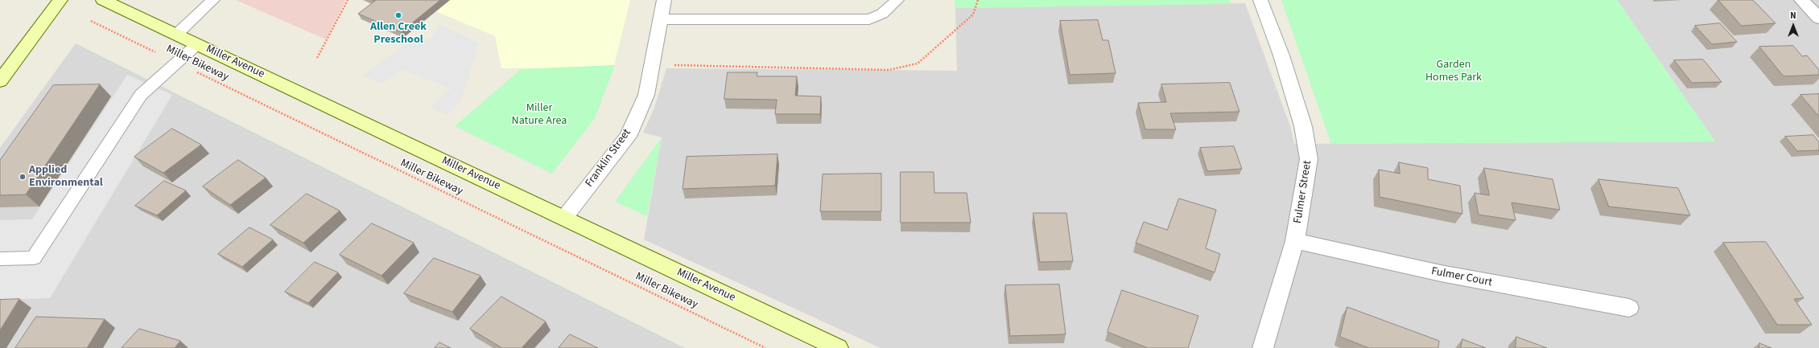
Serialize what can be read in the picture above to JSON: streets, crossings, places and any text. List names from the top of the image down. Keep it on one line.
{"streets":{"main road":["Miller Avenue"],"street":["Franklin Street","Fulmer Street","Fulmer Court"],"path":["Miller Bikeway"]},"crossings":[["Miller Avenue","Franklin Street"],["Fulmer Street","Fulmer Court"]],"parks":["Garden Homes Park","Miller Nature Area"],"places":["Allen Creek Preschool","Applied Environmental"],"north":"top"}
